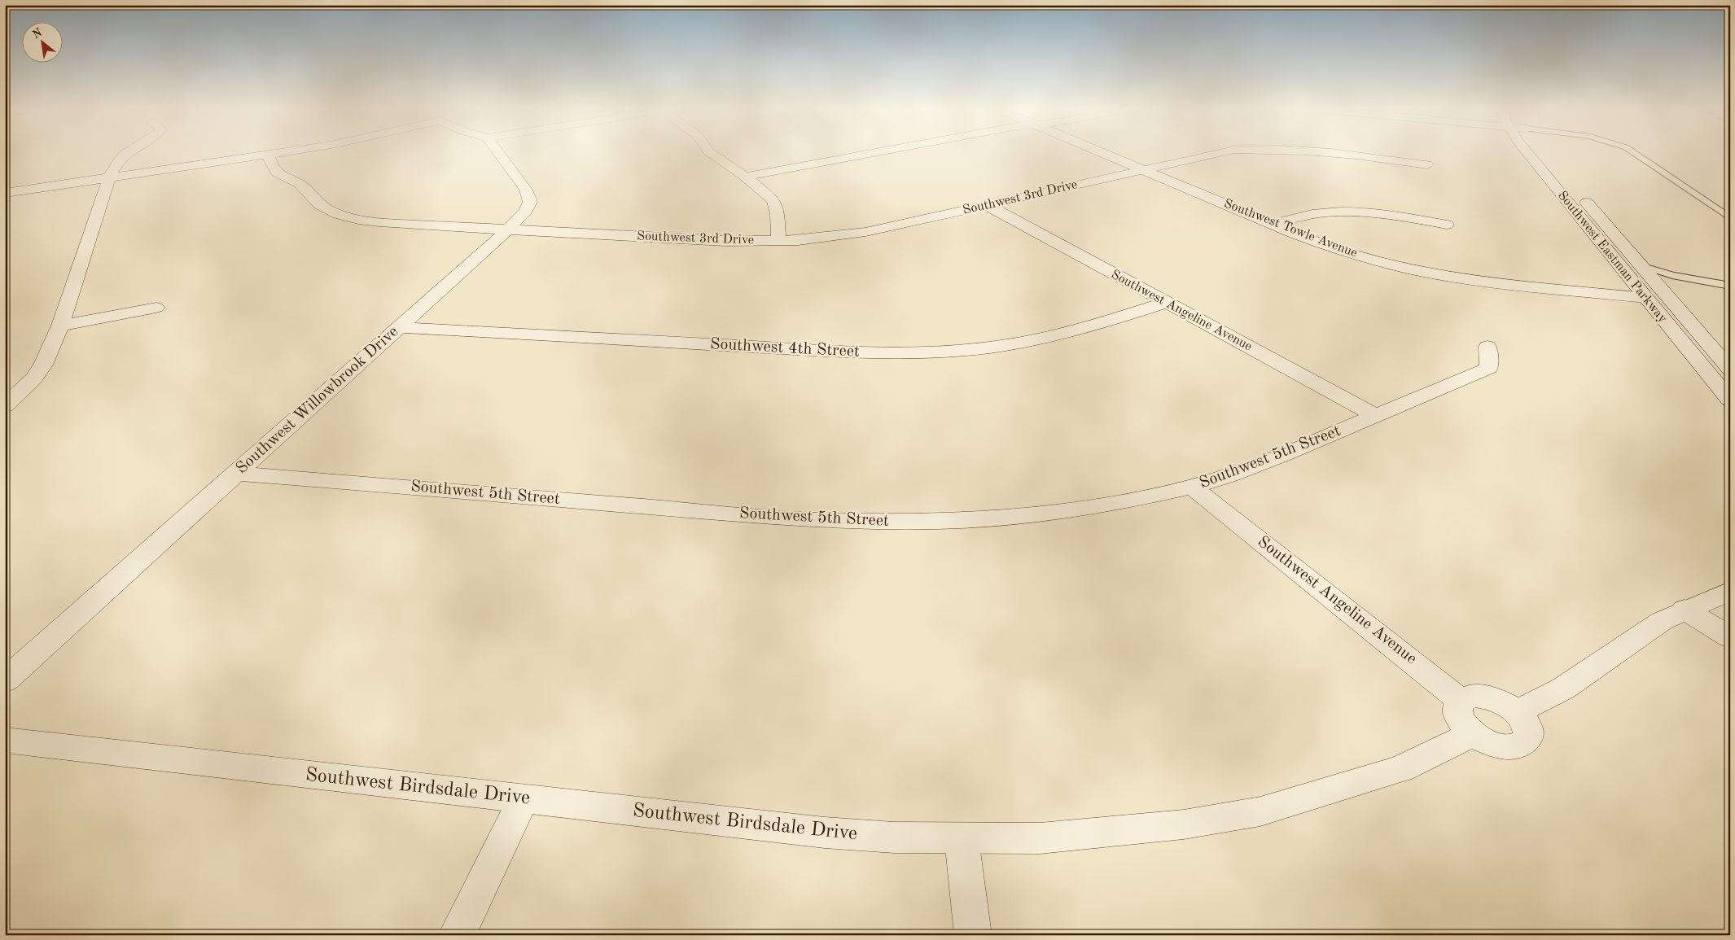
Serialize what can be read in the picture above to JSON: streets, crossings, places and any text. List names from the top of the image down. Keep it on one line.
{"streets":{"street":["Southwest 3rd Drive","Southwest Towle Avenue","Southwest Eastman Parkway","Southwest Angeline Avenue","Southwest 4th Street","Southwest Willowbrook Drive","Southwest 5th Street","Southwest Birdsdale Drive"]},"crossings":[["Southwest 3rd Drive","Southwest Towle Avenue"],["Southwest 3rd Drive","Southwest Angeline Avenue"],["Southwest 3rd Drive","Southwest Willowbrook Drive"],["Southwest Towle Avenue","Southwest Eastman Parkway"],["Southwest Angeline Avenue","Southwest 4th Street"],["Southwest Angeline Avenue","Southwest 5th Street"],["Southwest Angeline Avenue","Southwest Birdsdale Drive"],["Southwest 4th Street","Southwest Willowbrook Drive"],["Southwest Willowbrook Drive","Southwest 5th Street"]],"north":"top left"}
